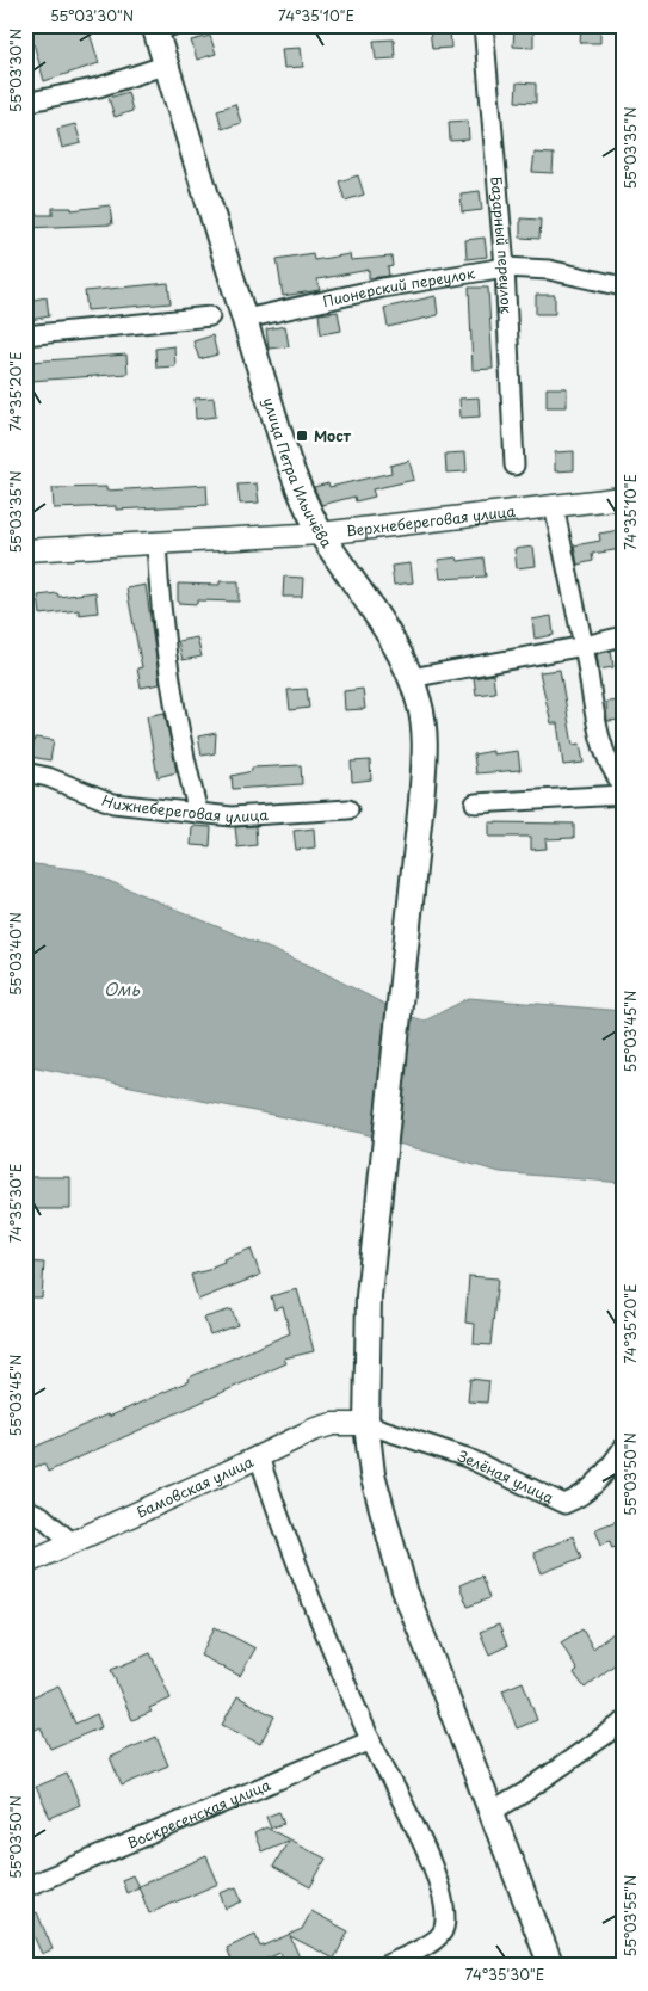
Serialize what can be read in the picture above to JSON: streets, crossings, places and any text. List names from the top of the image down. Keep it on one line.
{"streets":{"main road":["улица Петра Ильичёва"],"street":["Базарный переулок","Пионерский переулок","Верхнебереговая улица","Нижнебереговая улица","Зелёная улица","Бамовская улица","Воскресенская улица"]},"crossings":[["Базарный переулок","Пионерский переулок"],["Пионерский переулок","улица Петра Ильичёва"],["улица Петра Ильичёва","Верхнебереговая улица"],["улица Петра Ильичёва","Зелёная улица"],["улица Петра Ильичёва","Бамовская улица"],["Зелёная улица","Бамовская улица"]],"water":["Омь"],"places":{"transit":["Мост"]},"coordinates":["55°03'30\"N","74°35'10\"E","55°03'35\"N","74°35'20\"E","55°03'40\"N","55°03'45\"N","74°35'30\"E","55°03'50\"N","55°03'55\"N"]}
